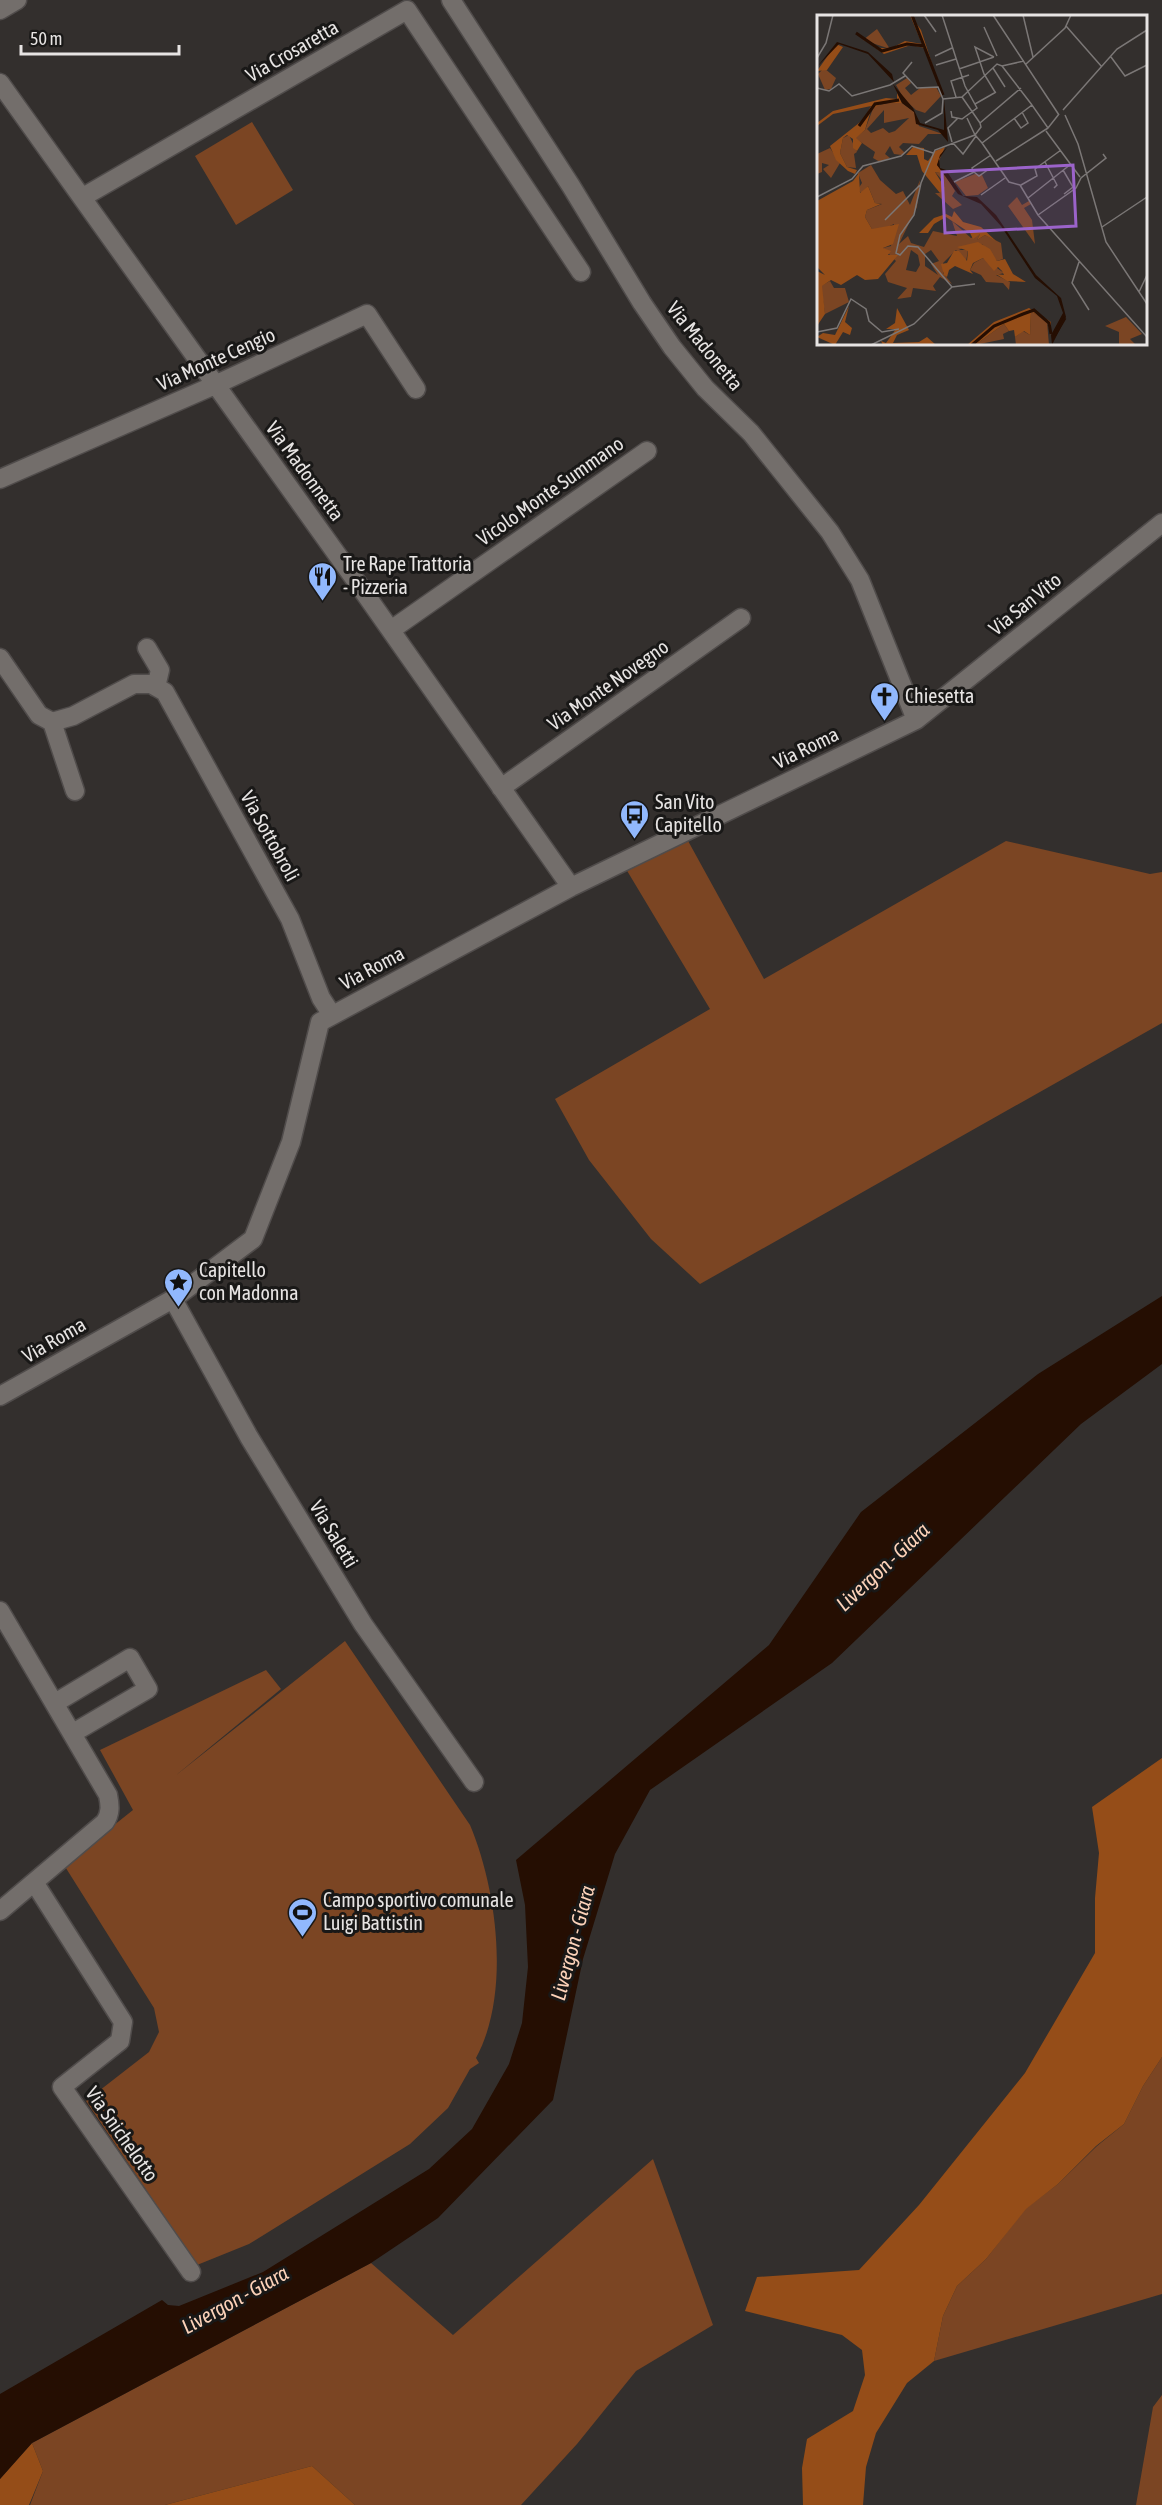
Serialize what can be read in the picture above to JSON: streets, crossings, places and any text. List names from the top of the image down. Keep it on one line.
{"streets":{"street":["Via Crosaretta","Via Madonetta","Via Monte Cengio","Via Madonnetta","Vicolo Monte Summano","Via San Vito","Via Monte Novegno","Via Roma","Via Sottobroli","Via Saletti","Via Snichelotto"]},"crossings":[["Via Crosaretta","Via Madonnetta"],["Via Madonetta","Via San Vito"],["Via Madonetta","Via Roma"],["Via Monte Cengio","Via Madonnetta"],["Via Madonnetta","Vicolo Monte Summano"],["Via Madonnetta","Via Monte Novegno"],["Via Madonnetta","Via Roma"],["Via San Vito","Via Roma"],["Via Roma","Via Sottobroli"],["Via Roma","Via Saletti"]],"water":["Livergon - Giara"],"places":{"restaurant":["Tre Rape Trattoria - Pizzeria"],"church":["Chiesetta"],"bus stop":["San Vito Capitello"],"place":["Capitello con Madonna"],"sports":["Campo sportivo comunale Luigi Battistin"]},"scale_bar":"50 m"}
